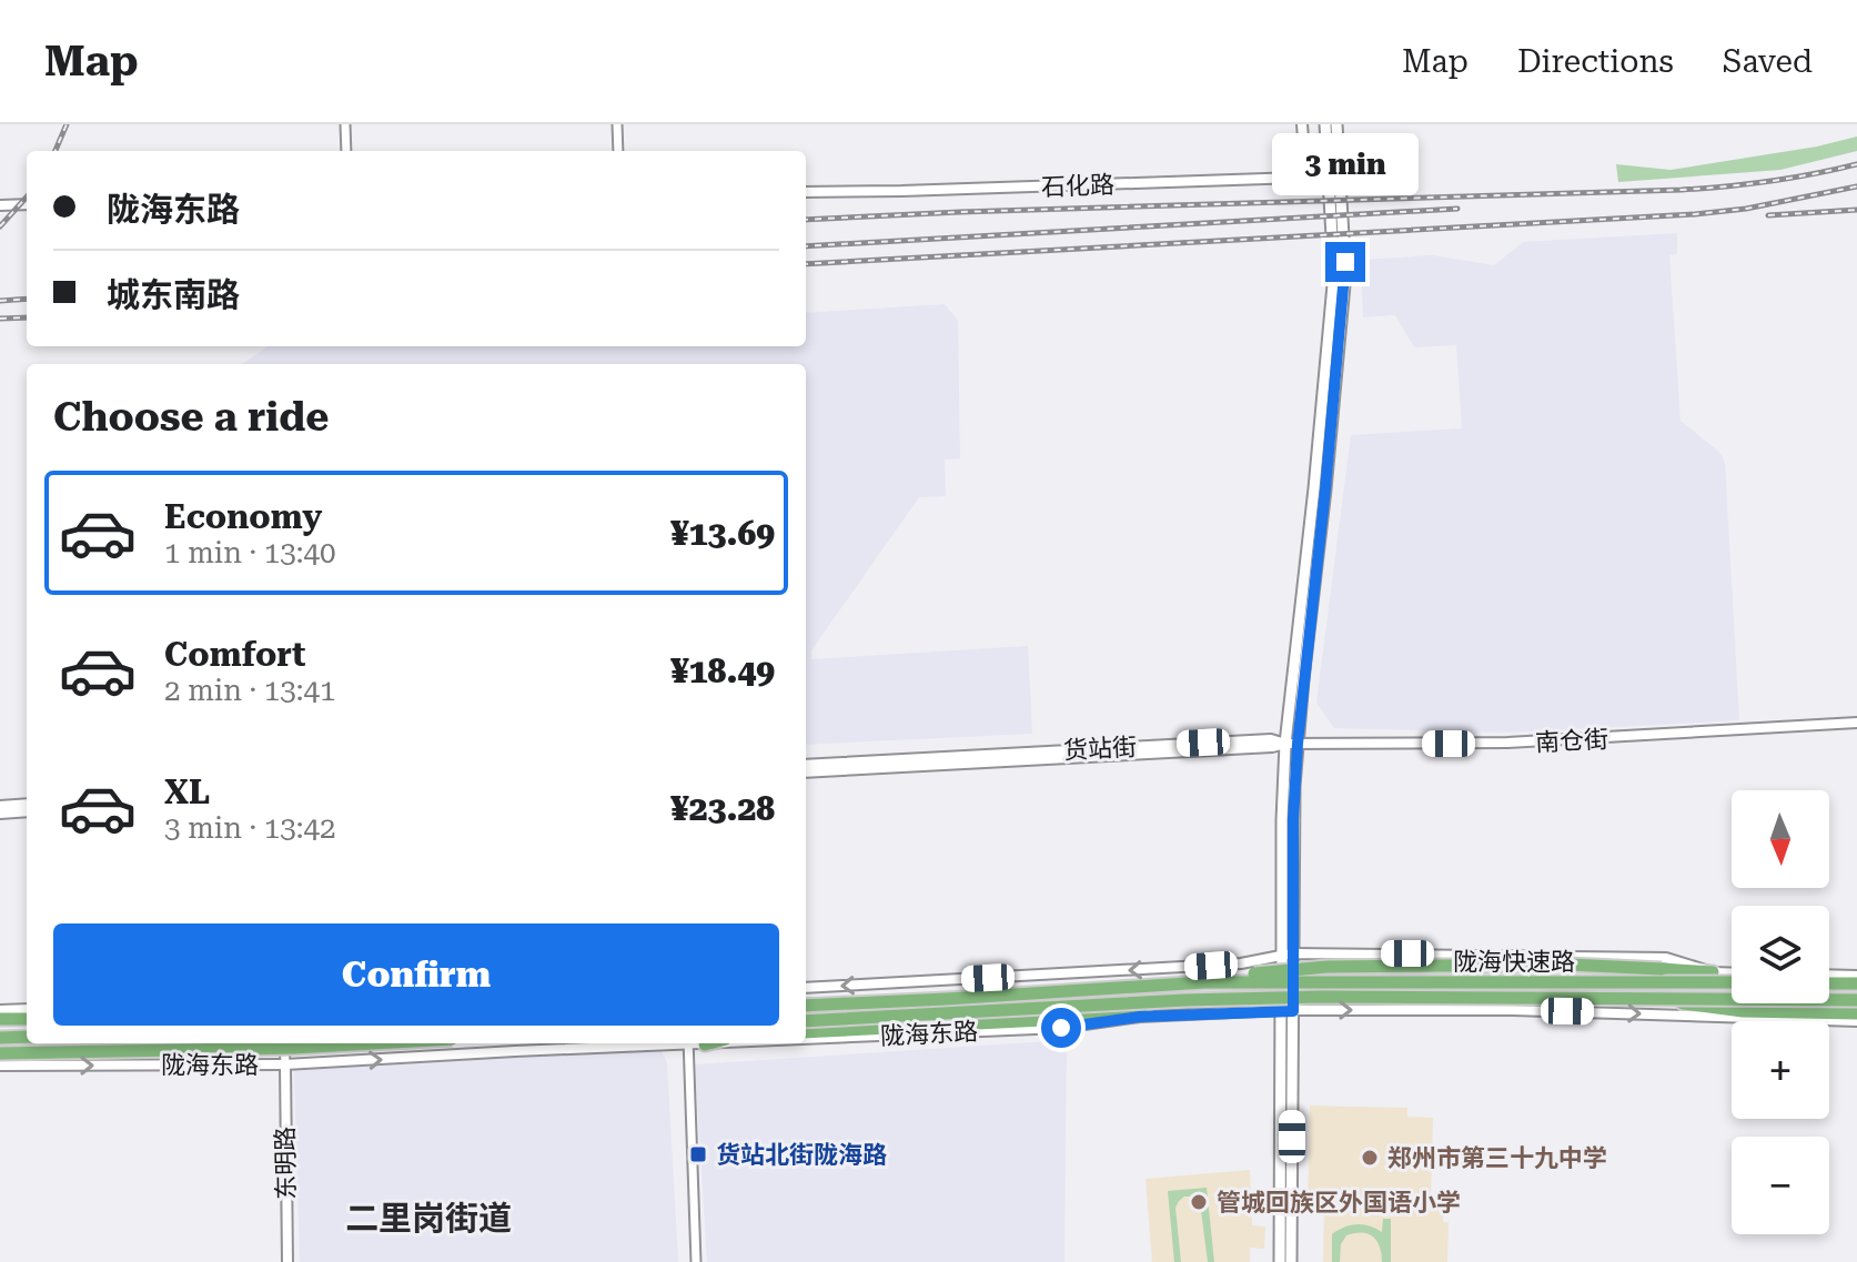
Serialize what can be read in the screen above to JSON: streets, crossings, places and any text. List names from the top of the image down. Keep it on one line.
{"streets":{"highway":["陇海快速路"],"street":["石化路","南仓街","货站街","陇海东路","东明路"]},"crossings":[["南仓街","货站街"],["陇海东路","东明路"]],"districts":["二里岗街道"],"places":{"transit":["货站北街陇海路"],"other":["郑州市第三十九中学","管城回族区外国语小学"]},"north":"bottom","page":{"header":"Map","nav":["Map","Directions","Saved"],"bubble":"3 min","banner":["陇海东路","城东南路"],"heading":"Choose a ride","list":[{"name":"Economy","note":"1 min · 13:40","value":"¥13.69"},{"name":"Comfort","note":"2 min · 13:41","value":"¥18.49"},{"name":"XL","note":"3 min · 13:42","value":"¥23.28"}],"map_buttons":["+","−"],"buttons":"Confirm"}}
